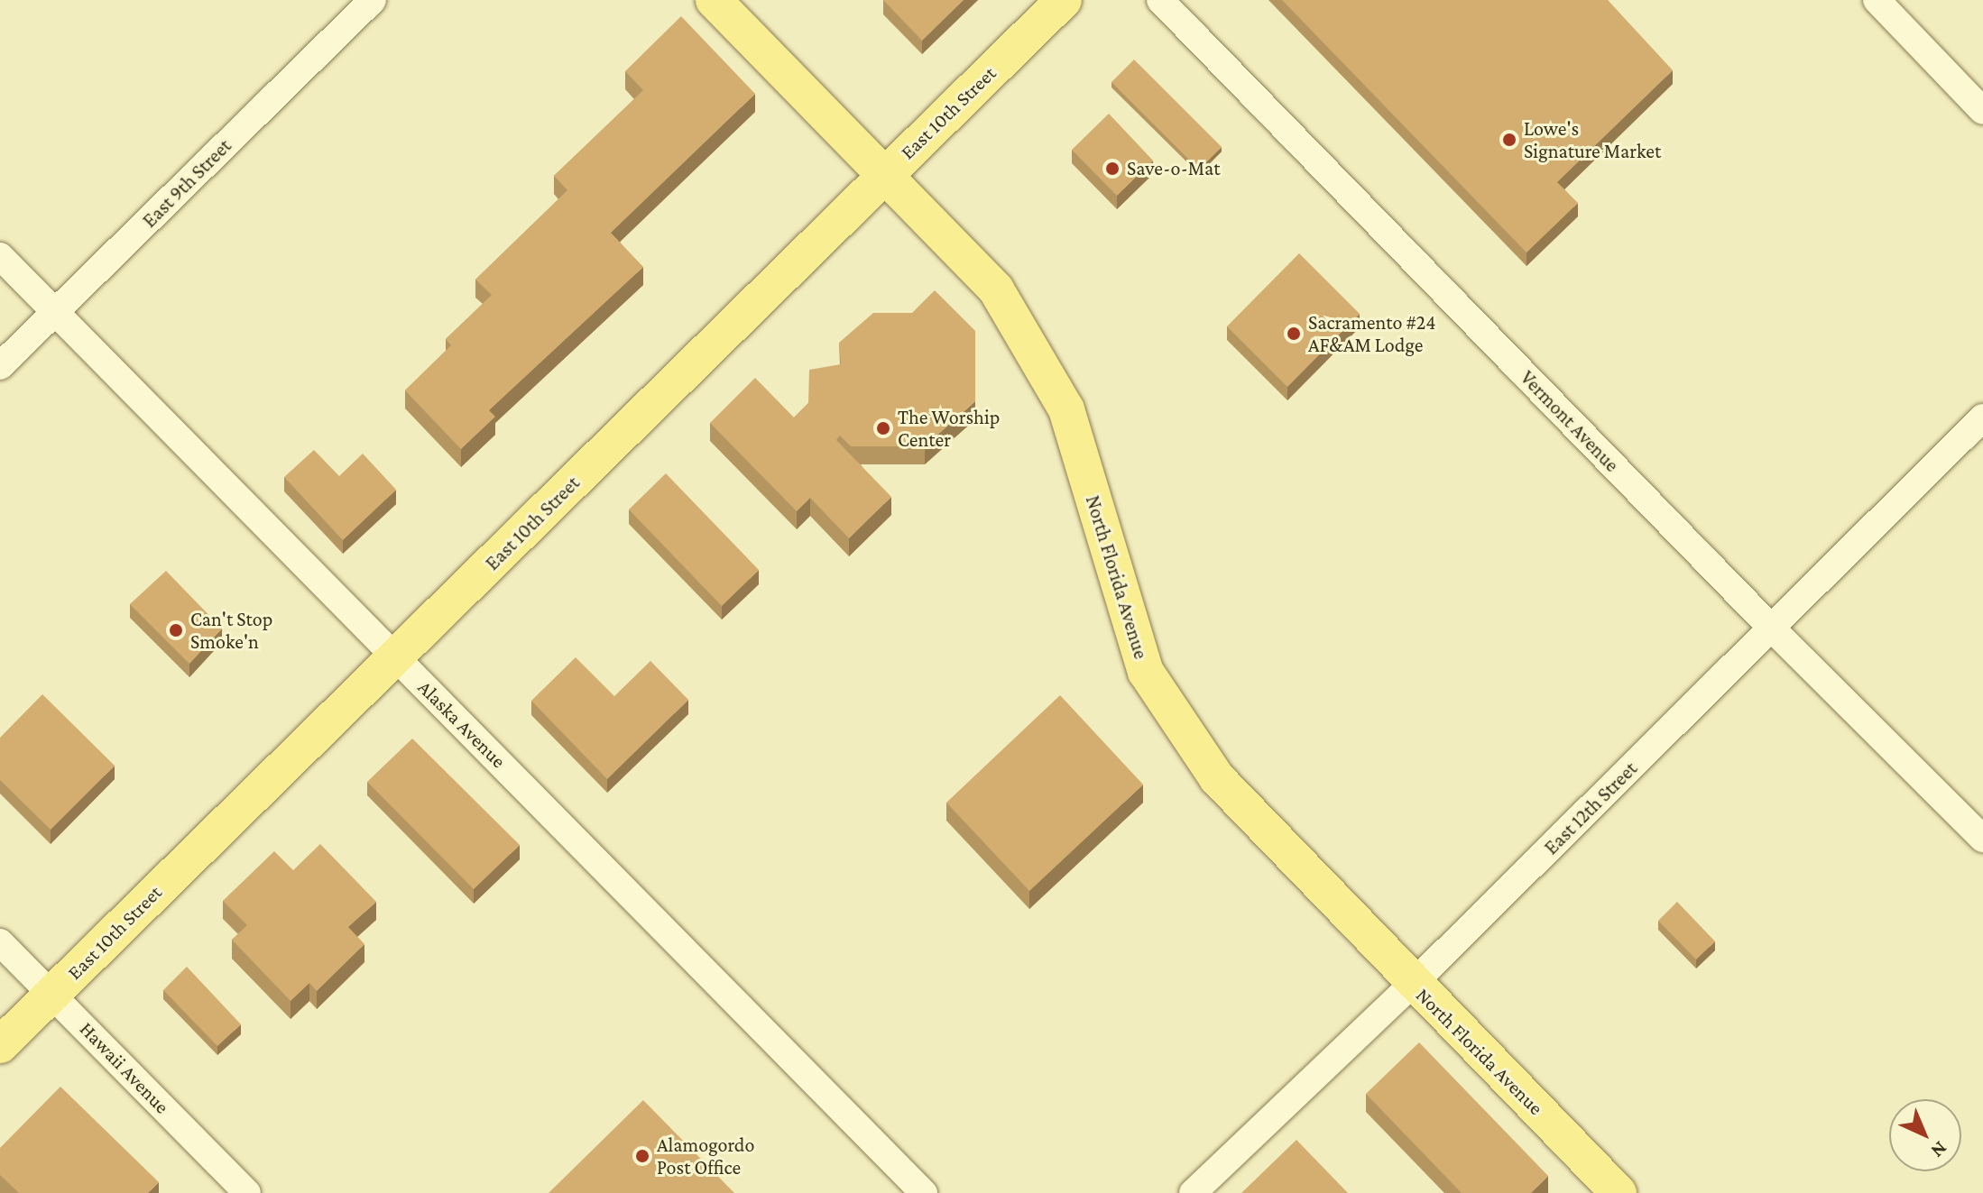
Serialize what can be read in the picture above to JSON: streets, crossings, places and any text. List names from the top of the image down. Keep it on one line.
{"streets":{"main road":["East 10th Street","North Florida Avenue"],"street":["East 9th Street","Vermont Avenue","Alaska Avenue","East 12th Street","Hawaii Avenue"]},"crossings":[["East 10th Street","North Florida Avenue"],["East 10th Street","Alaska Avenue"],["East 10th Street","Hawaii Avenue"],["East 9th Street","Alaska Avenue"],["Vermont Avenue","East 12th Street"],["North Florida Avenue","East 12th Street"]],"places":["Lowe's Signature Market","Save-o-Mat","Sacramento #24 AF&AM Lodge","The Worship Center","Can't Stop Smoke'n","Alamogordo Post Office"],"north":"bottom right"}
